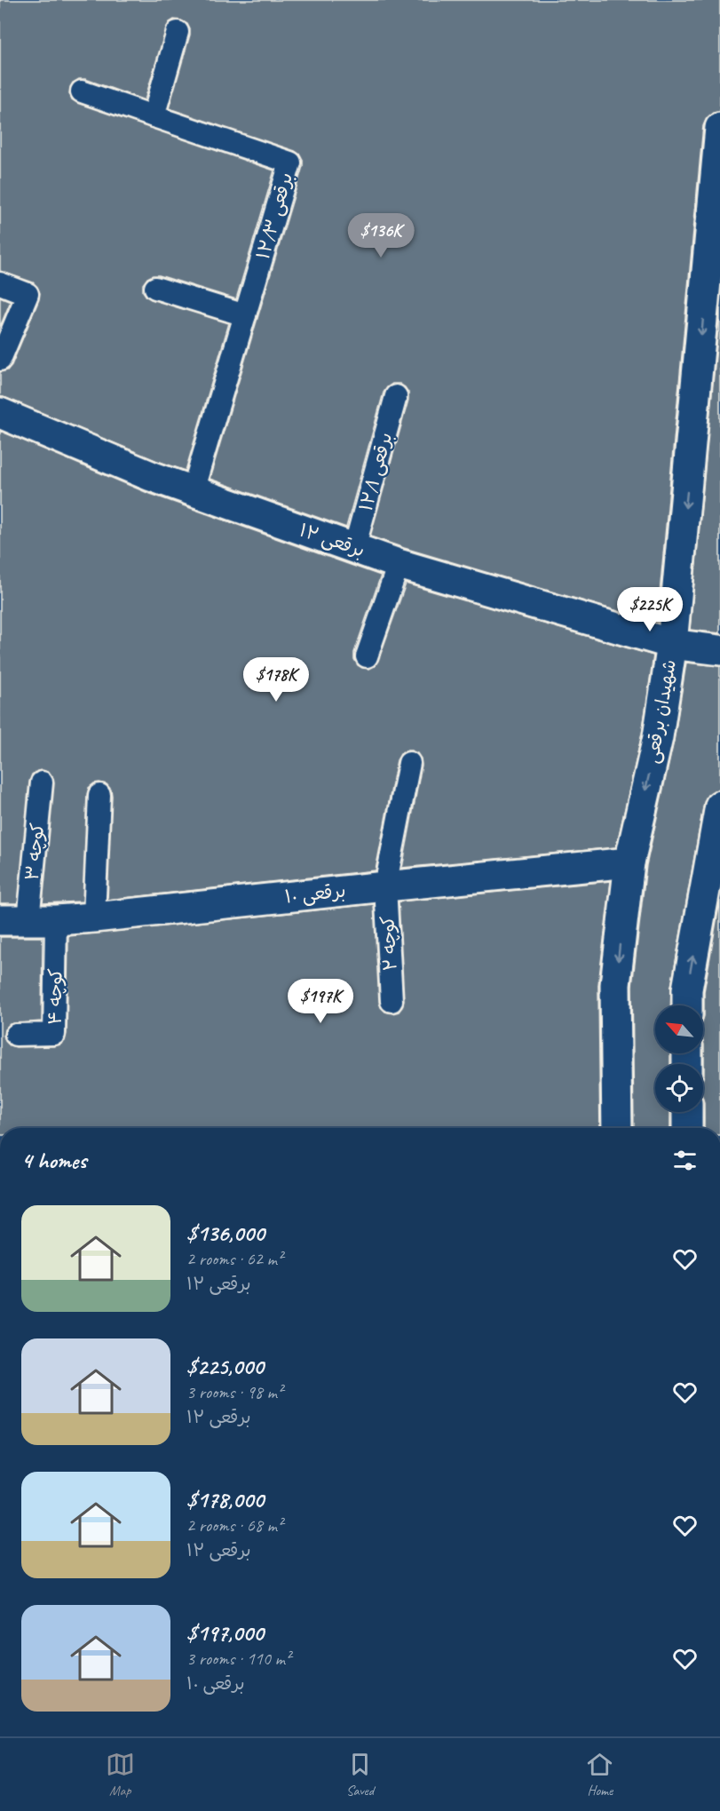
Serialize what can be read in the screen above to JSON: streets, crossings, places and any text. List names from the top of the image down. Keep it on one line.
{"streets":{"main road":["برقعی ۱۲","شهیدان برقعی","برقعی ۱۰"],"lane":["برقعی ۱۲/۳","برقعی ۱۲/۱","کوچه ۳","کوچه ۲","کوچه ۴"]},"crossings":[["برقعی ۱۲/۳","برقعی ۱۲"],["برقعی ۱۲/۱","برقعی ۱۲"],["برقعی ۱۲","شهیدان برقعی"],["شهیدان برقعی","برقعی ۱۰"],["کوچه ۳","برقعی ۱۰"],["کوچه ۳","کوچه ۴"],["برقعی ۱۰","کوچه ۲"],["برقعی ۱۰","کوچه ۴"]],"one_way":["شهیدان برقعی"],"north":"top left","page":{"price":["$136K","$225K","$178K","$197K"],"heading":"4 homes","list":[{"name":"$136,000","note":"2 rooms · 62 m² · برقعی ۱۲"},{"name":"$225,000","note":"3 rooms · 98 m² · برقعی ۱۲"},{"name":"$178,000","note":"2 rooms · 68 m² · برقعی ۱۲"},{"name":"$197,000","note":"3 rooms · 110 m² · برقعی ۱۰"}],"tabs":["Map","Saved","Home"]}}
